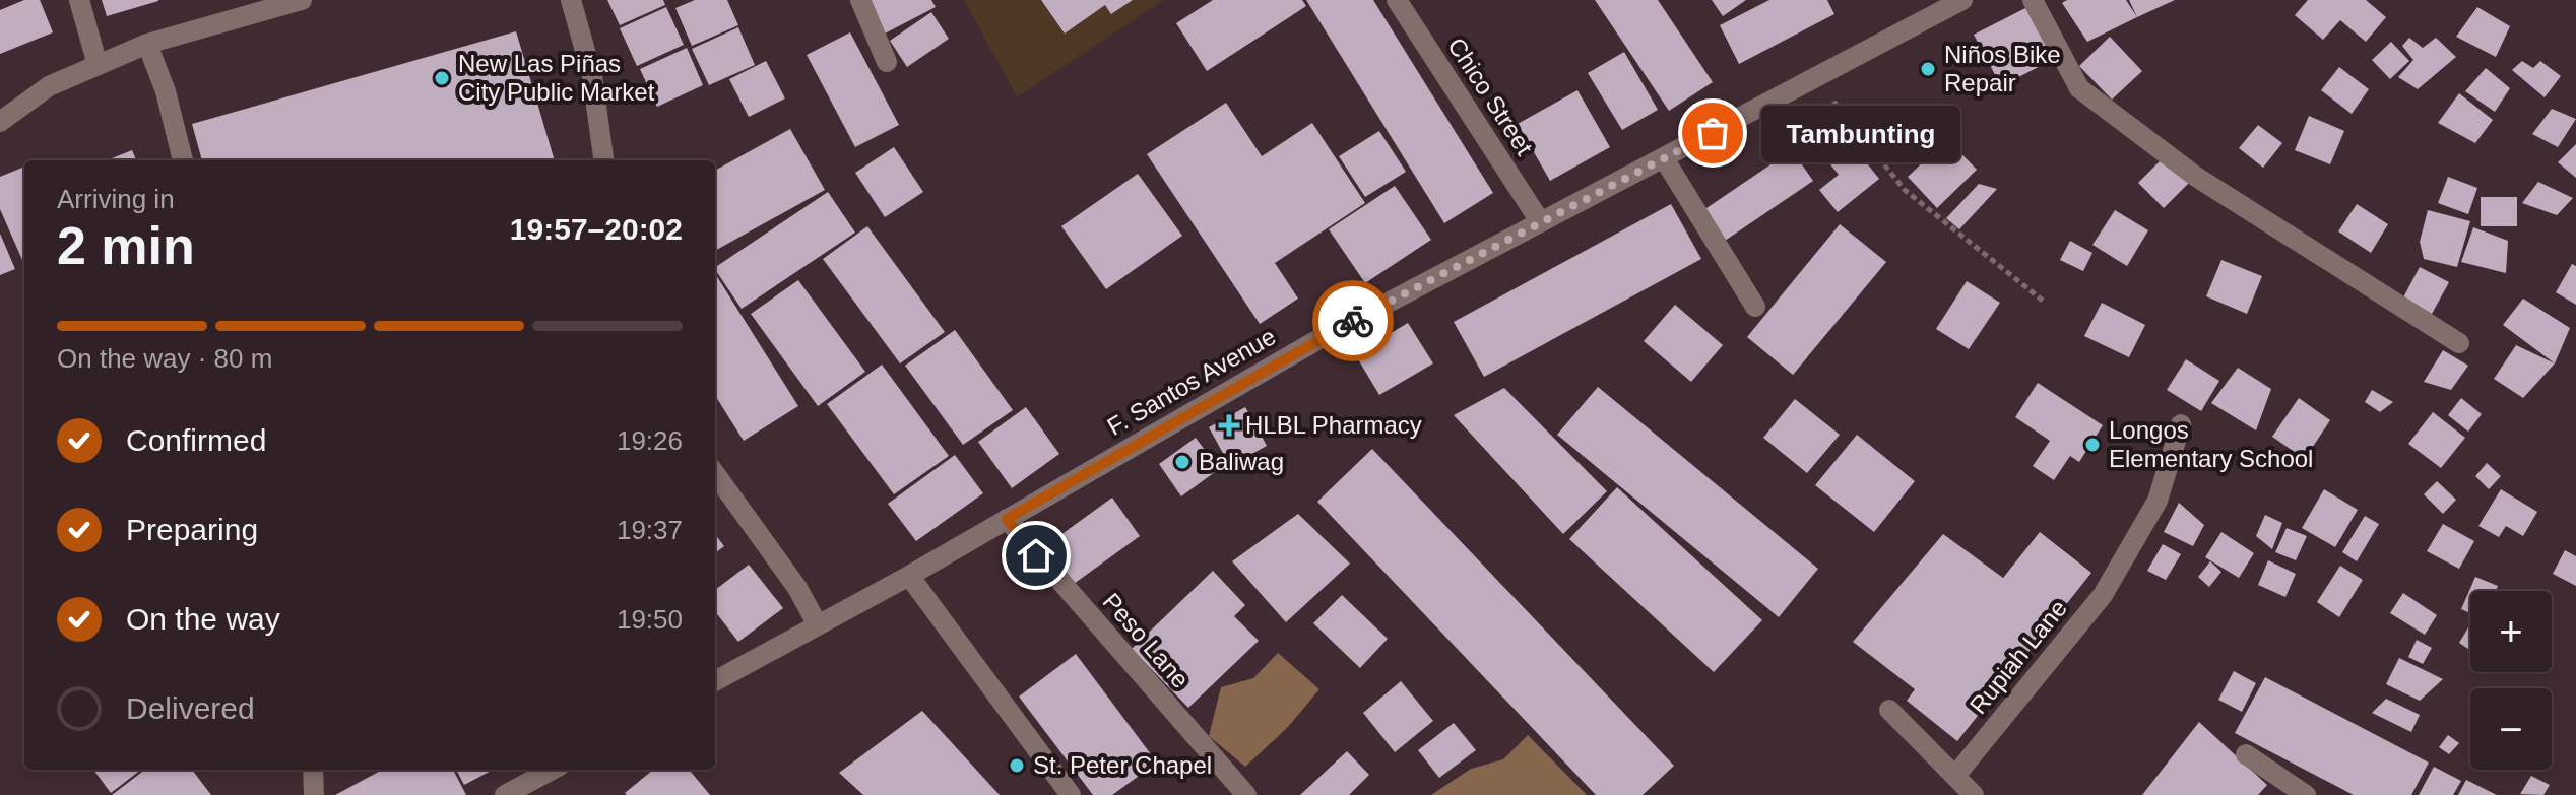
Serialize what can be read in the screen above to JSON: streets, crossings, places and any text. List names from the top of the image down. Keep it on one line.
{"streets":{"street":["Chico Street","F. Santos Avenue","Peso Lane","Rupiah Lane"]},"crossings":[["Chico Street","F. Santos Avenue"],["F. Santos Avenue","Peso Lane"]],"places":{"other":["Niños Bike Repair","New Las Piñas City Public Market","Tambunting","Longos Elementary School","Baliwag","St. Peter Chapel"],"health":["HLBL Pharmacy"]},"page":{"bubble":"Tambunting","heading":["2 min","Arriving in","19:57–20:02"],"bar":"On the way · 80 m","list":[["Confirmed","19:26"],["Preparing","19:37"],["On the way","19:50"],"Delivered"],"map_buttons":["+","−"]}}
